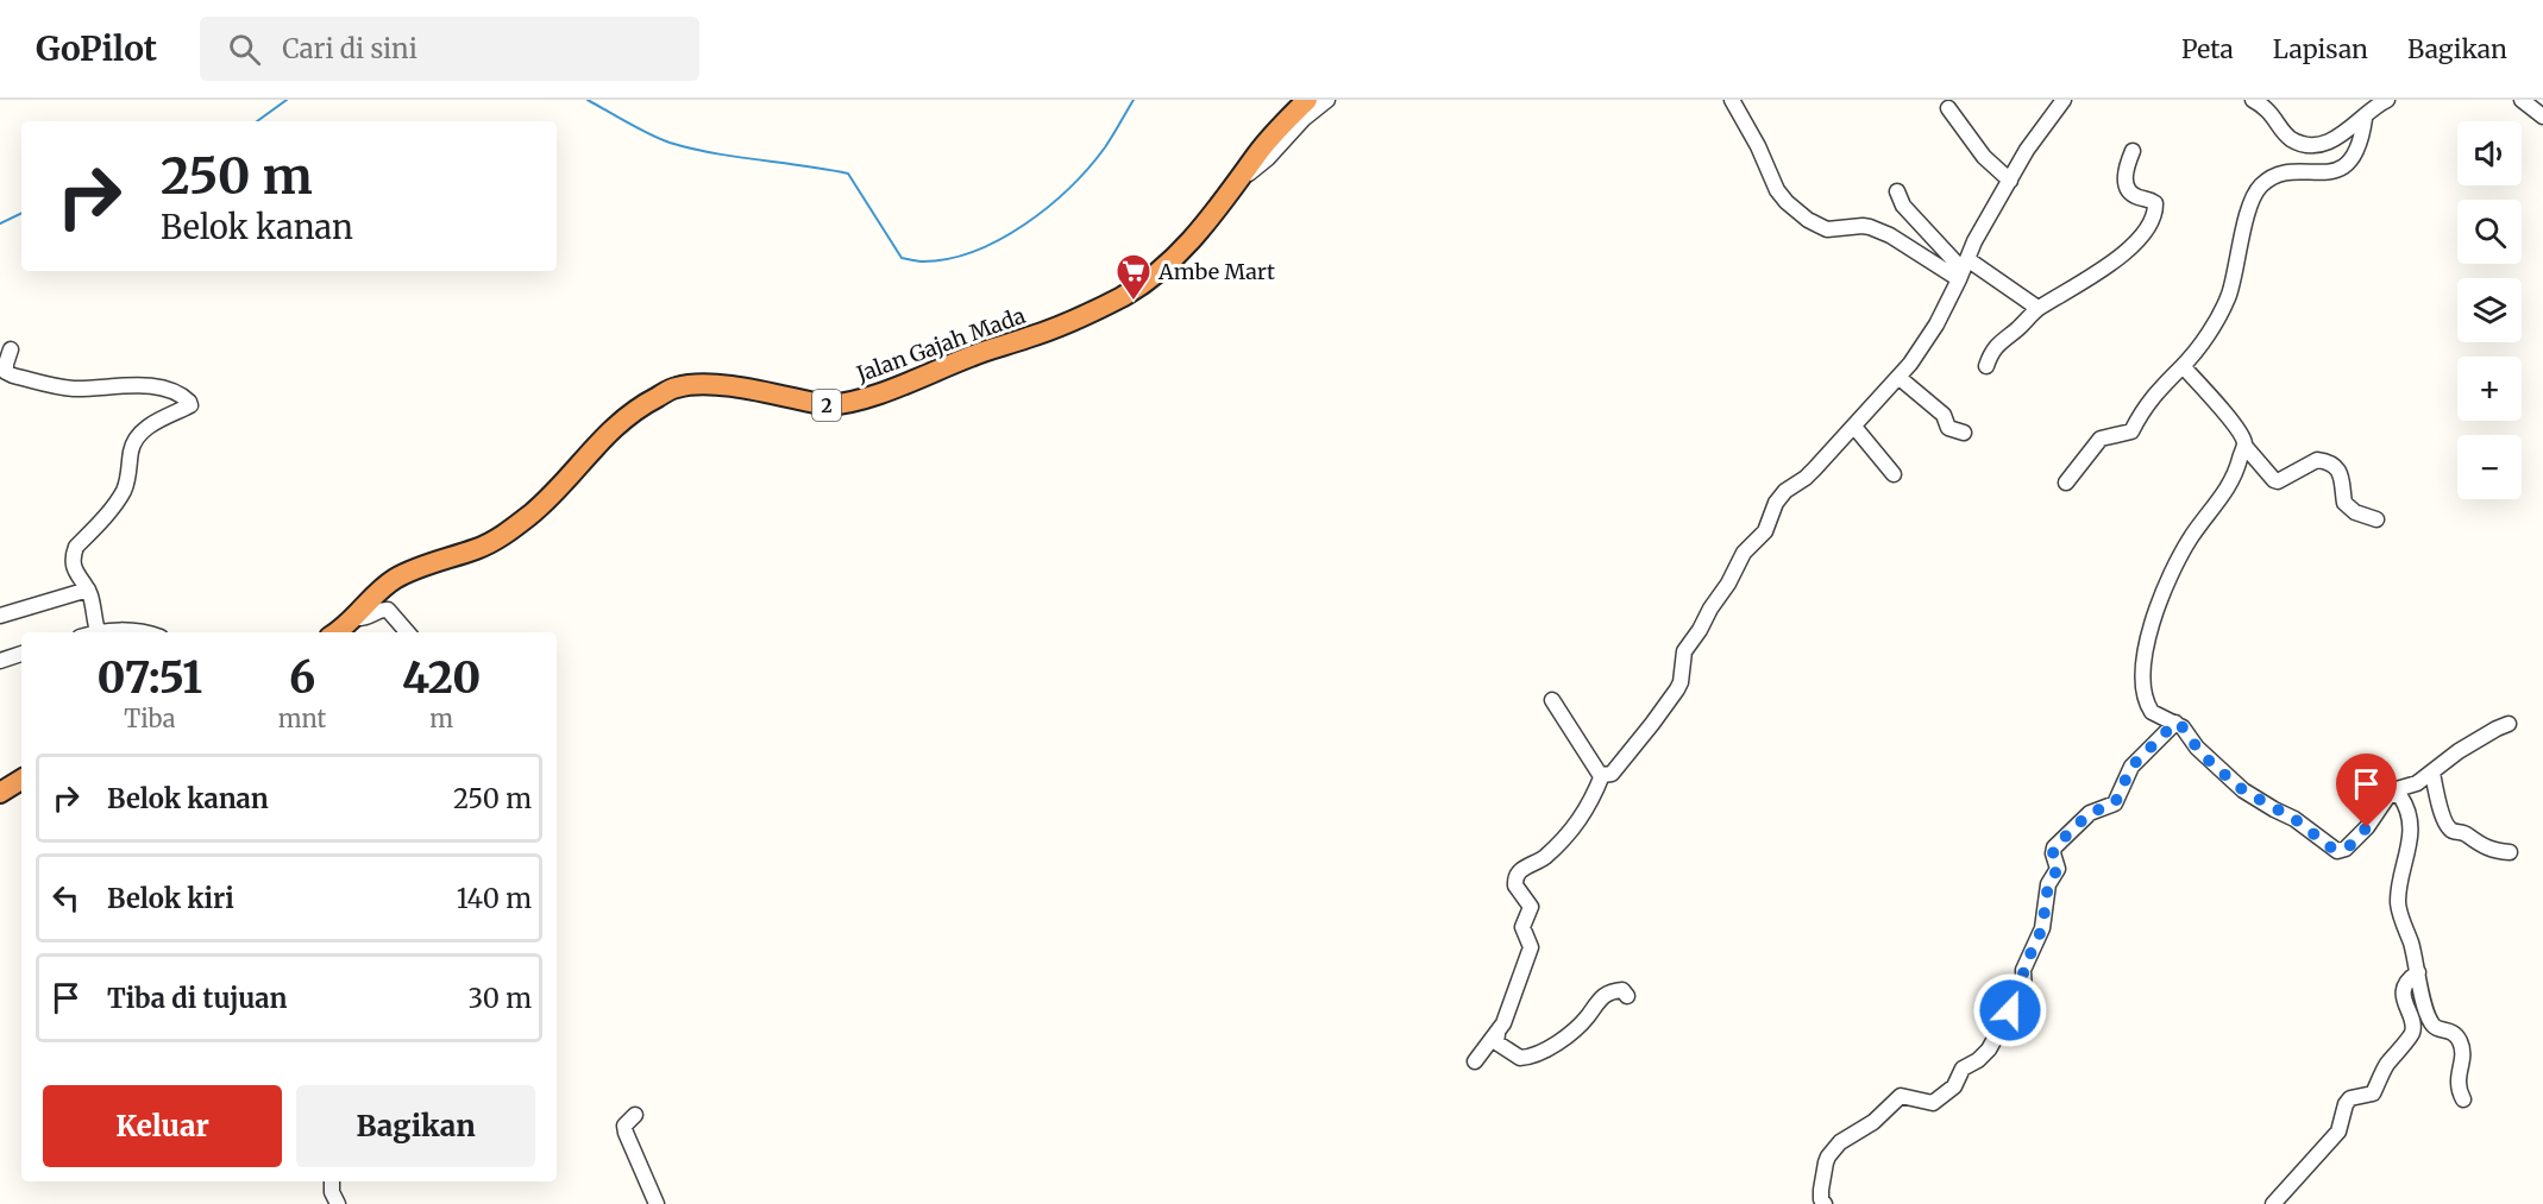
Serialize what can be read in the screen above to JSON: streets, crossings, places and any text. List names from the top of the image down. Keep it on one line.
{"streets":{"highway":["Jalan Gajah Mada","2"]},"places":{"supermarket":["Ambe Mart"]},"page":{"header":"GoPilot","search":"Cari di sini","nav":["Peta","Lapisan","Bagikan"],"map_buttons":["+","−"],"turn":["250 m","Belok kanan"],"eta":["07:51","Tiba","6","mnt","420","m"],"list":[{"name":"Belok kanan","value":"250 m"},{"name":"Belok kiri","value":"140 m"},{"name":"Tiba di tujuan","value":"30 m"}],"buttons":["Keluar","Bagikan"]}}
